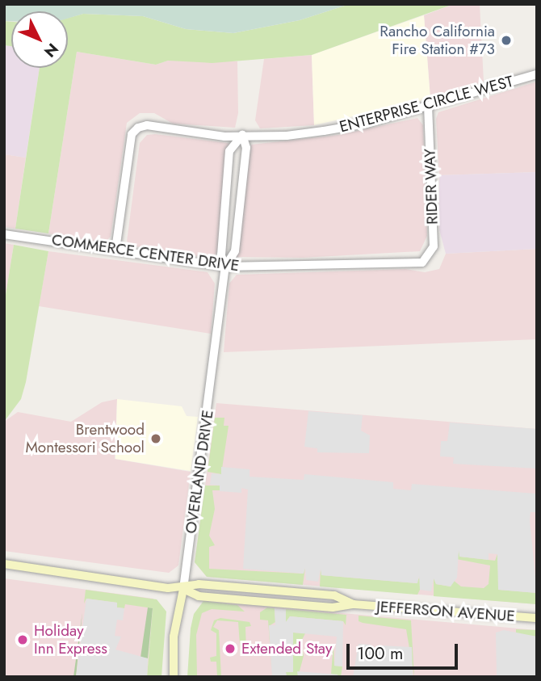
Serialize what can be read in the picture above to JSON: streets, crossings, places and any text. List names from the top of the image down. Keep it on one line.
{"streets":{"main road":["OVERLAND DRIVE","JEFFERSON AVENUE"],"street":["ENTERPRISE CIRCLE WEST","RIDER WAY","COMMERCE CENTER DRIVE"]},"crossings":[["ENTERPRISE CIRCLE WEST","RIDER WAY"],["ENTERPRISE CIRCLE WEST","COMMERCE CENTER DRIVE"],["ENTERPRISE CIRCLE WEST","OVERLAND DRIVE"],["RIDER WAY","COMMERCE CENTER DRIVE"],["COMMERCE CENTER DRIVE","OVERLAND DRIVE"],["OVERLAND DRIVE","JEFFERSON AVENUE"]],"places":["Rancho California Fire Station #73","Brentwood Montessori School","Holiday Inn Express","Extended Stay"],"scale_bar":"100 m","north":"bottom right"}
